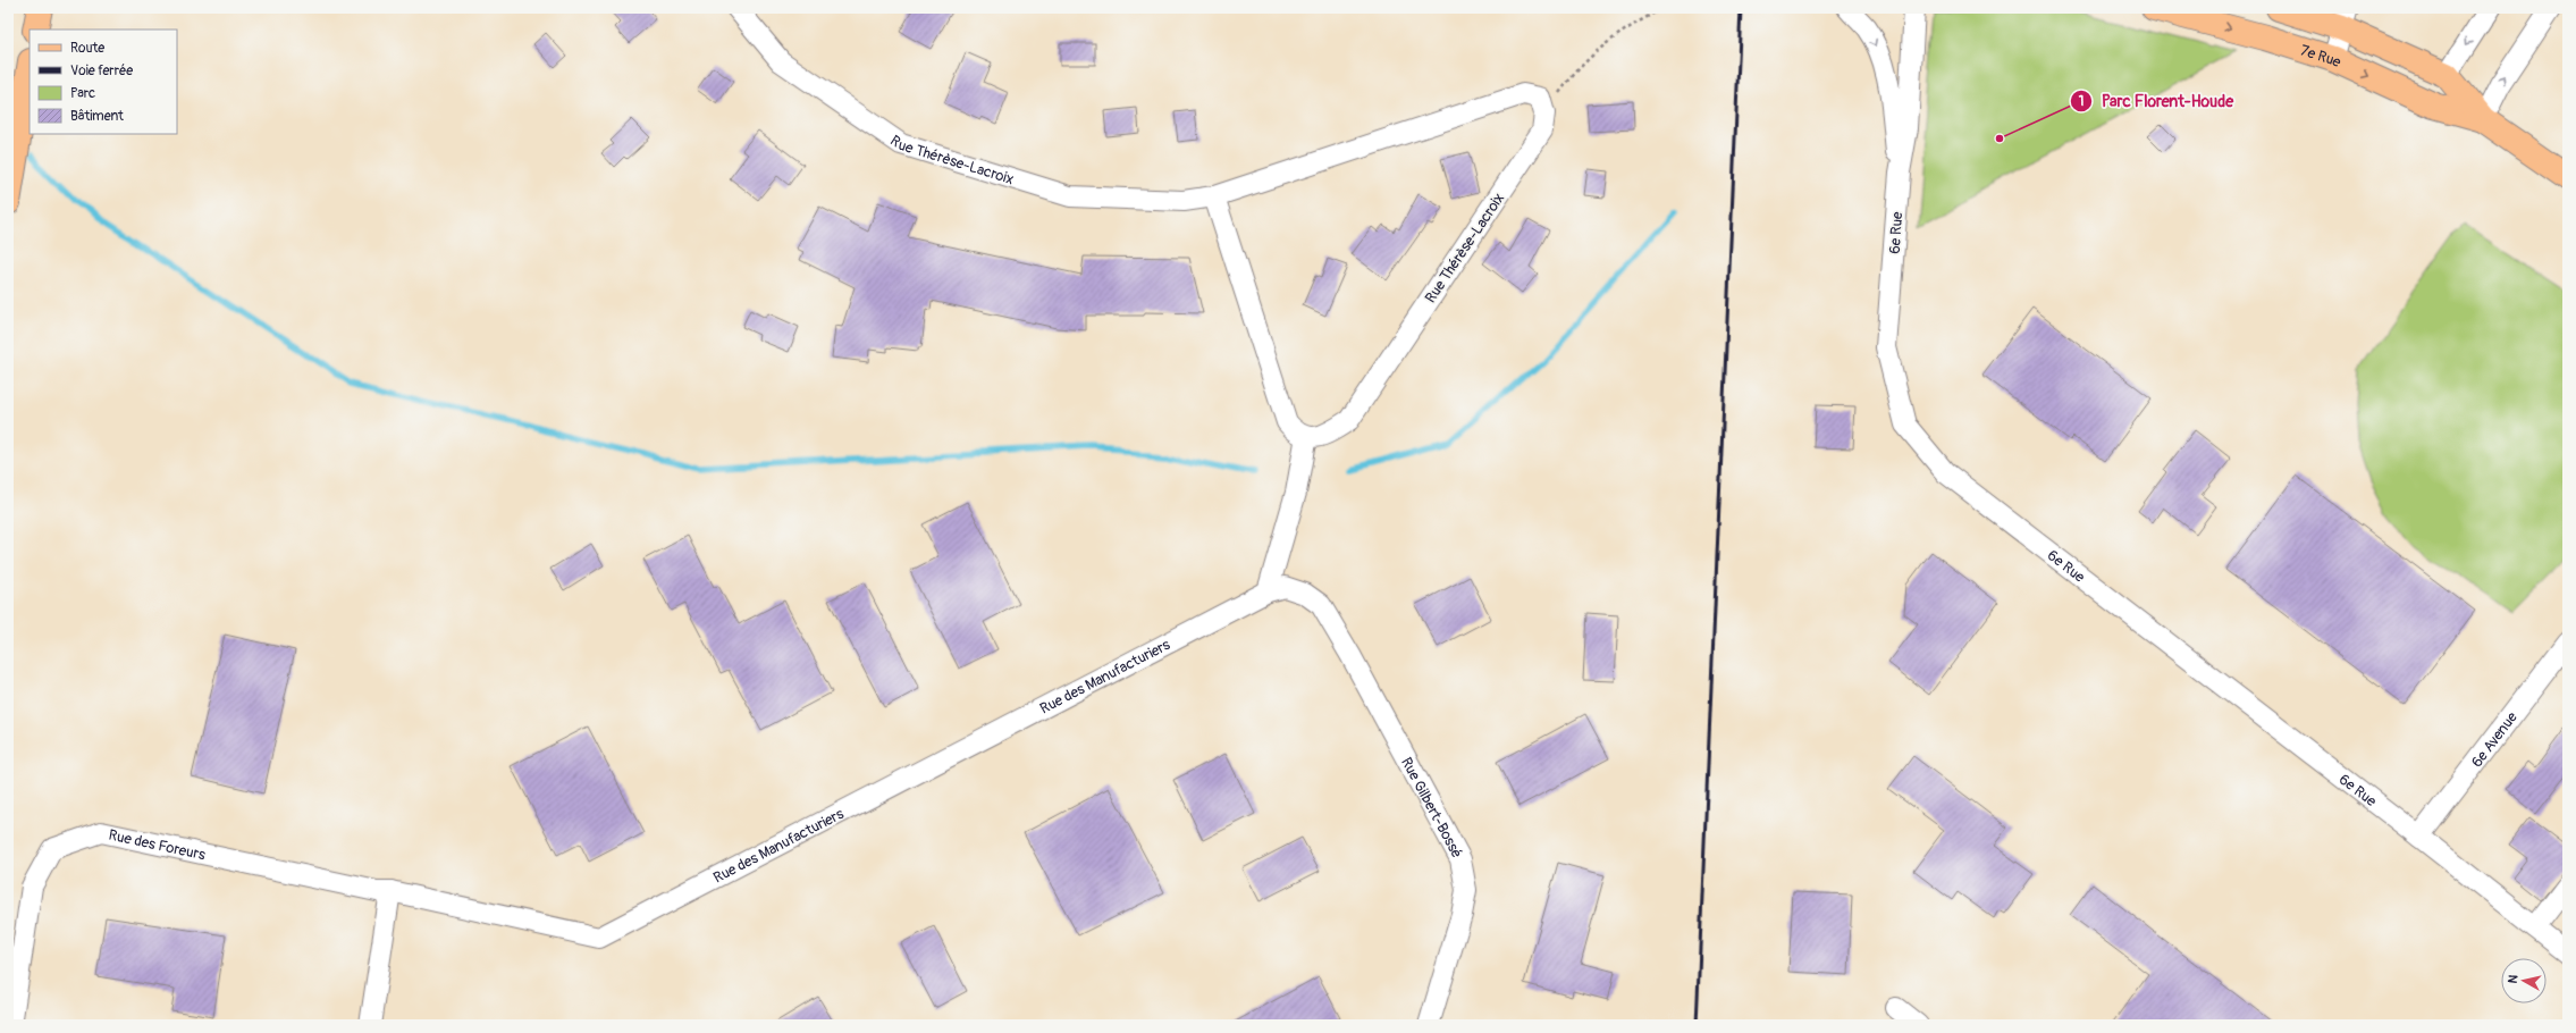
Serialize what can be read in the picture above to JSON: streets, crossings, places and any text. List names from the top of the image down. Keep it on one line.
{"streets":{"main road":["7e Rue"],"street":["Rue Thérèse-Lacroix","6e Rue","Rue des Manufacturiers","6e Avenue","Rue Gilbert-Bossé","Rue des Foreurs"]},"crossings":[["6e Rue","6e Avenue"],["Rue des Manufacturiers","Rue Gilbert-Bossé"],["Rue des Manufacturiers","Rue des Foreurs"]],"places":["Parc Florent-Houde"],"legend":["Route","Voie ferrée","Parc","Bâtiment"],"north":"left"}
